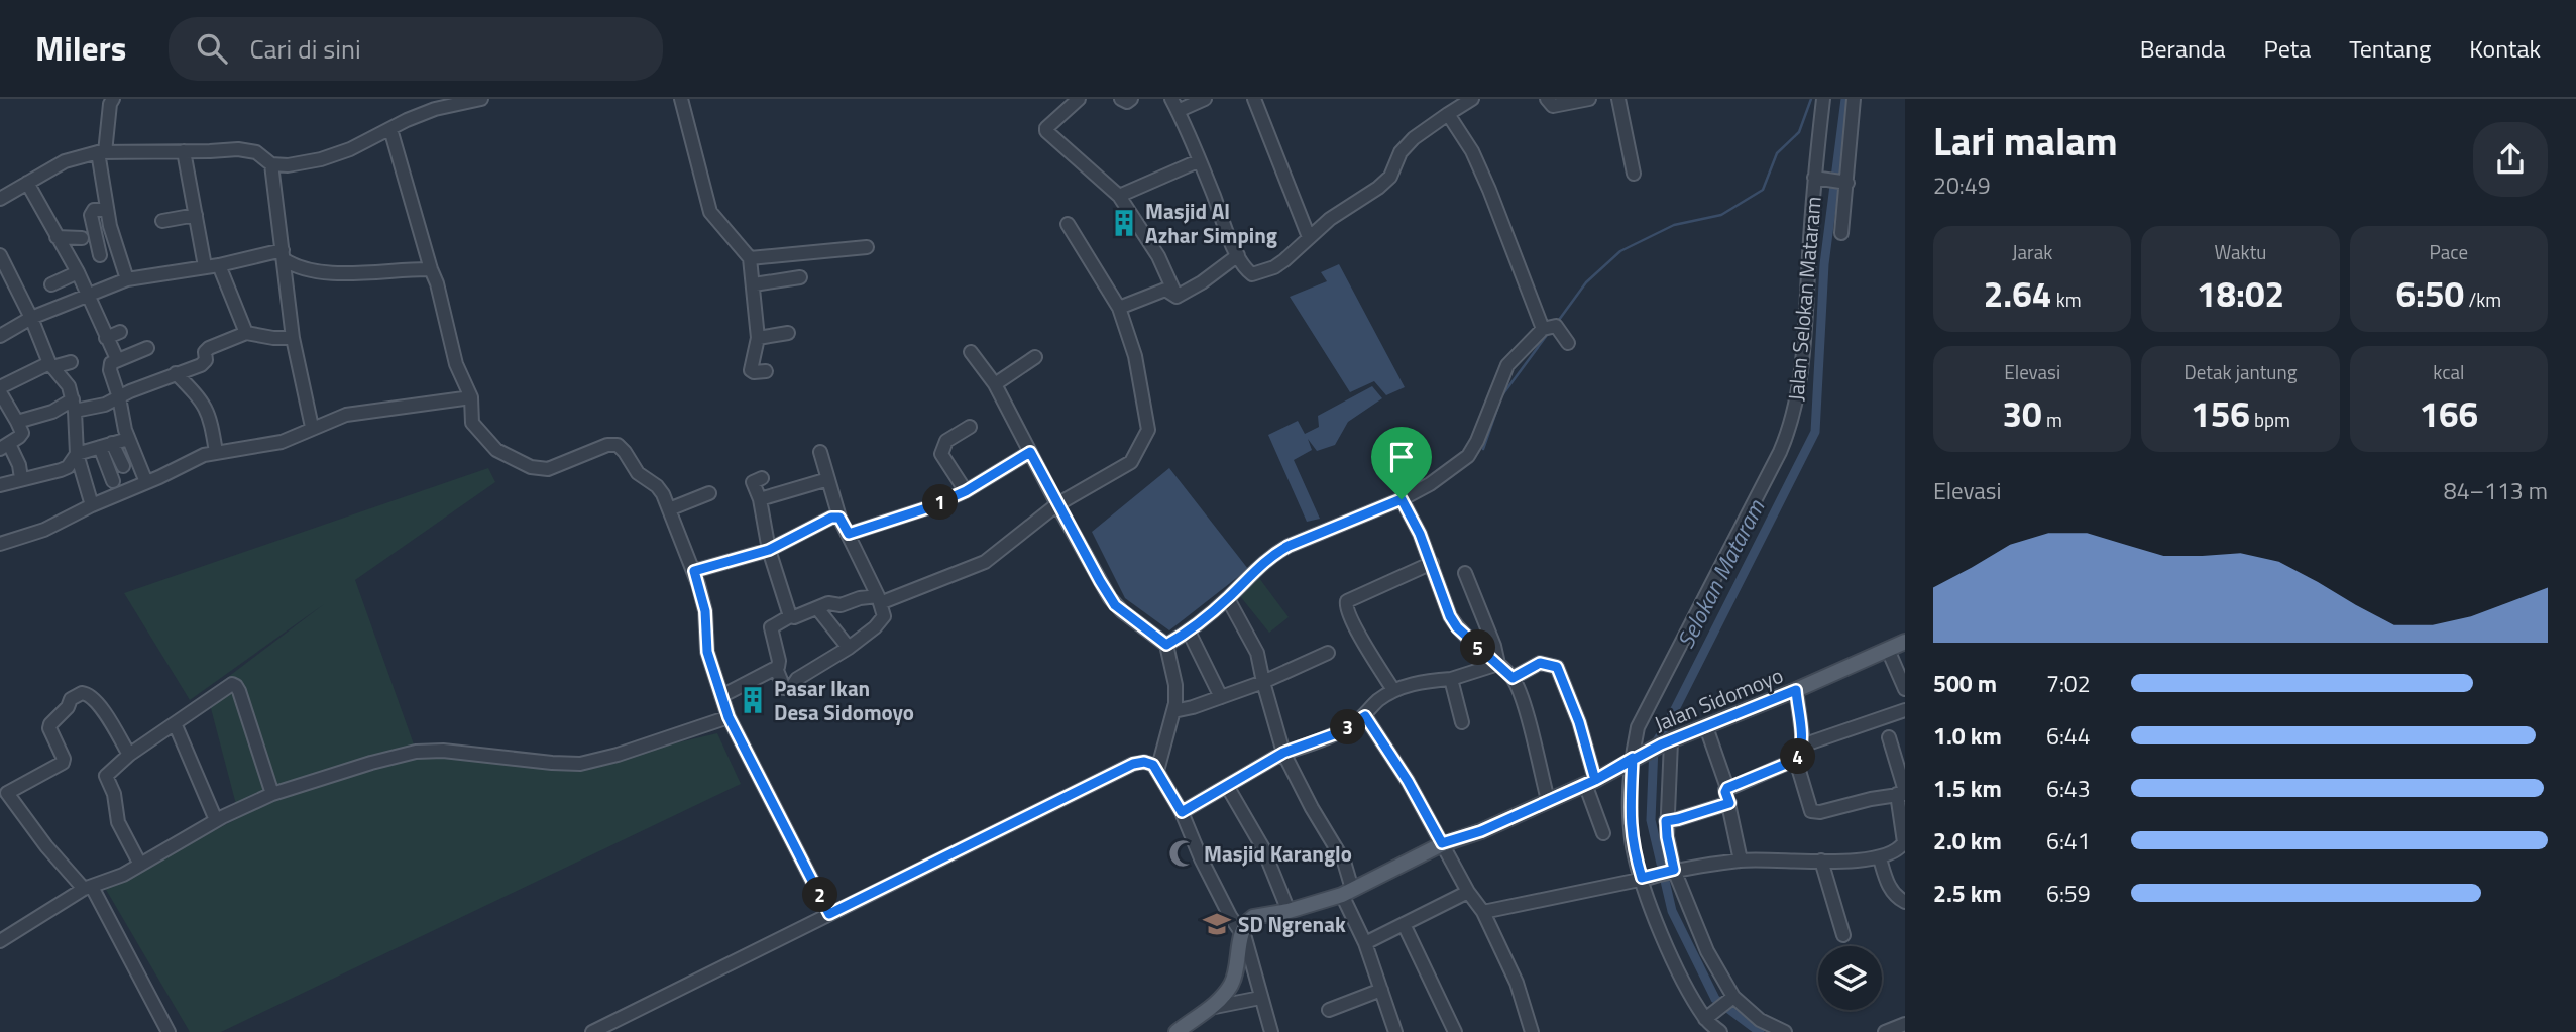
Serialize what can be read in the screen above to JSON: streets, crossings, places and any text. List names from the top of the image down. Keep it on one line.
{"streets":{"main road":["Jalan Sidomoyo"],"street":["Jalan Selokan Mataram"]},"crossings":[["Jalan Selokan Mataram","Jalan Sidomoyo"]],"water":["Selokan Mataram"],"places":{"building":["Masjid Al Azhar Simping","Pasar Ikan Desa Sidomoyo"],"mosque":["Masjid Karanglo"],"school or university":["SD Ngrenak"]},"page":{"header":"Milers","search":"Cari di sini","nav":["Beranda","Peta","Tentang","Kontak"],"heading":["Lari malam","20:49"],"stats":[["Jarak","2.64 km"],["Waktu","18:02"],["Pace","6:50 /km"],["Elevasi","30 m"],["Detak jantung","156 bpm"],["kcal","166"]],"chart":["Elevasi","84–113 m"],"pins":["1","5","3","4","2"],"list":[{"name":"500 m","note":"7:02"},{"name":"1.0 km","note":"6:44"},{"name":"1.5 km","note":"6:43"},{"name":"2.0 km","note":"6:41"},{"name":"2.5 km","note":"6:59"}]}}
